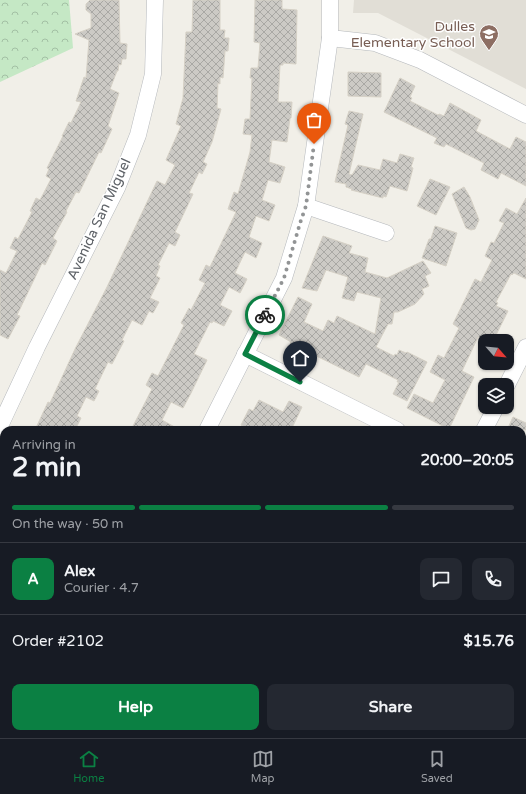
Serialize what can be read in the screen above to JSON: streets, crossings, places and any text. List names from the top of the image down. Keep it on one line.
{"streets":{"street":["Avenida San Miguel"]},"places":{"school or university":["Dulles Elementary School"]},"north":"bottom right","page":{"heading":["2 min","Arriving in","20:00–20:05"],"panel":["Alex","Courier · 4.7","Order #2102","$15.76"],"bar":"On the way · 50 m","round":"A","buttons":["Help","Share"],"tabs":["Home","Map","Saved"]}}
